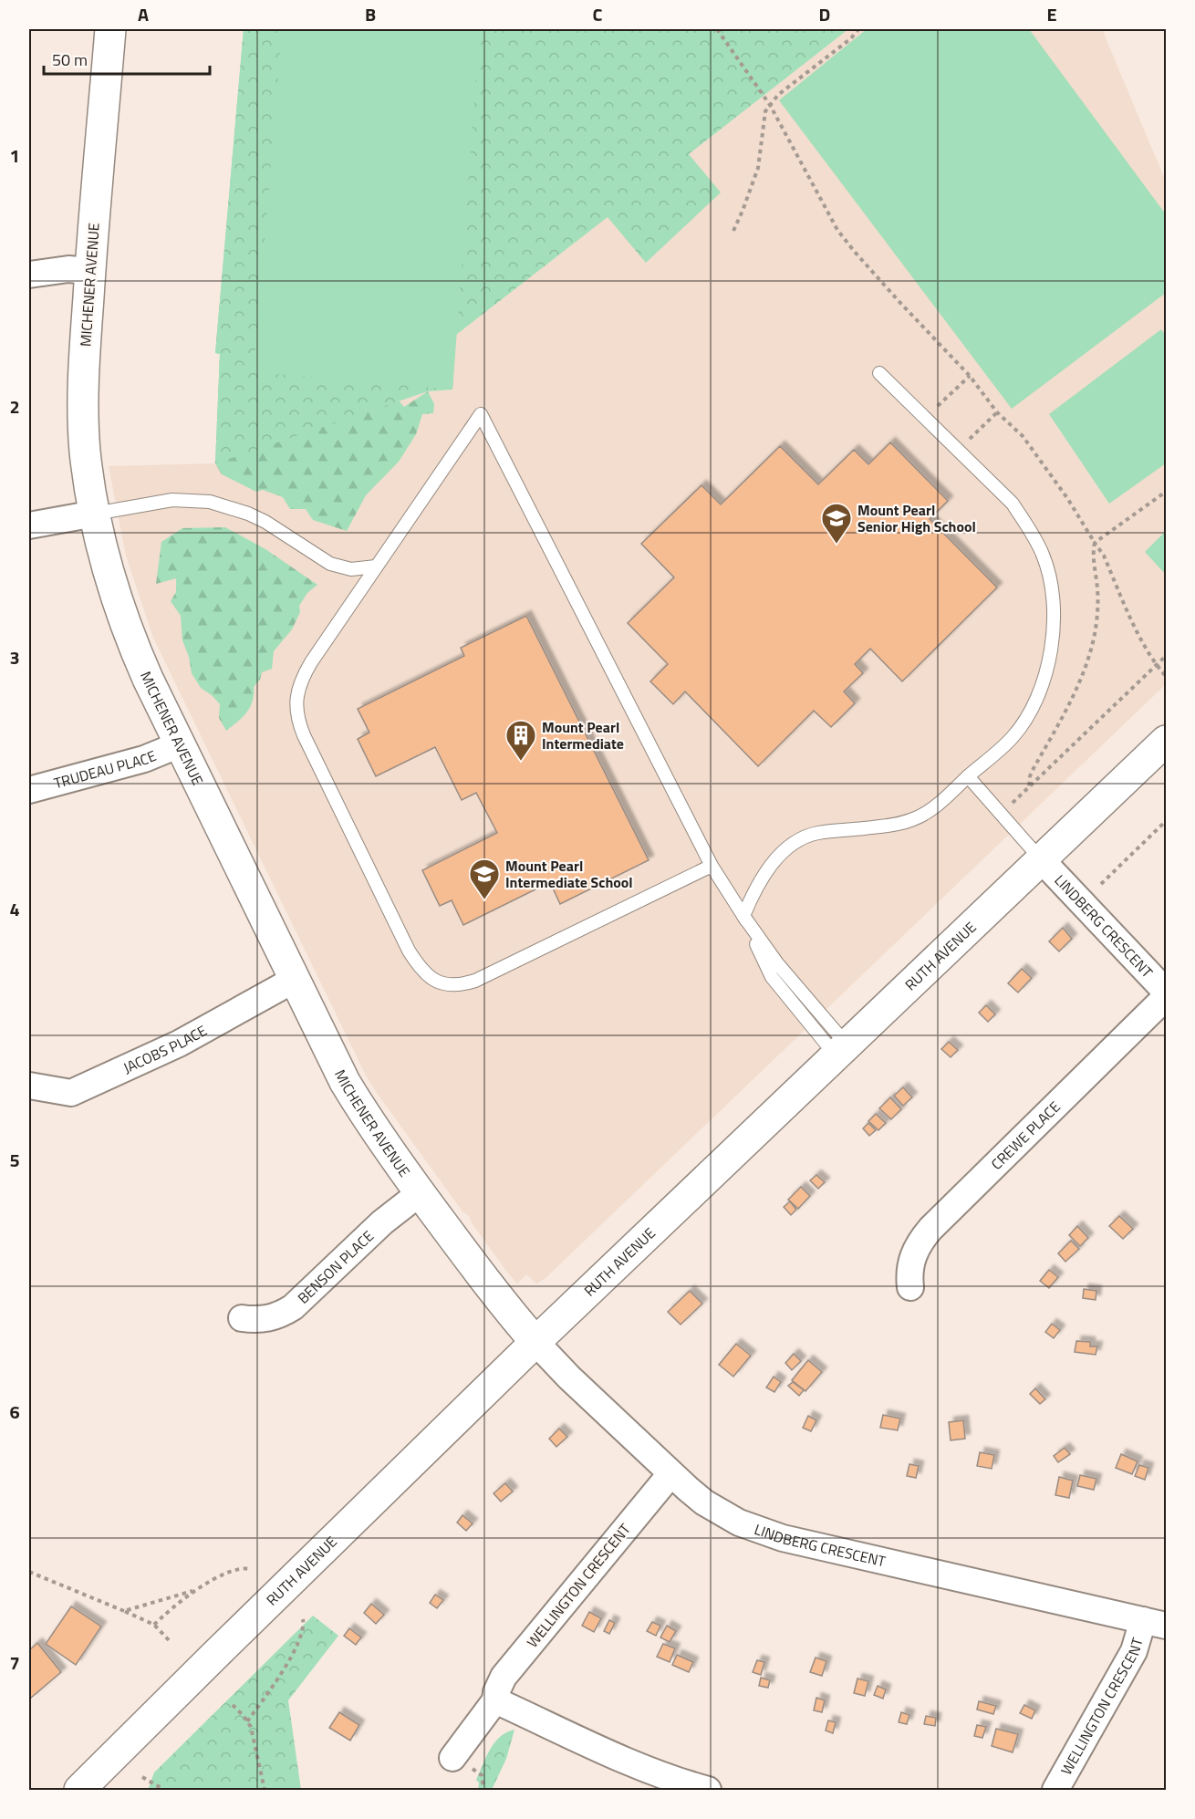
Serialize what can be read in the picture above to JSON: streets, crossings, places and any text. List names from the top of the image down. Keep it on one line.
{"streets":{"main road":["MICHENER AVENUE","RUTH AVENUE"],"street":["TRUDEAU PLACE","LINDBERG CRESCENT","JACOBS PLACE","CREWE PLACE","BENSON PLACE","WELLINGTON CRESCENT"]},"crossings":[["MICHENER AVENUE","TRUDEAU PLACE"],["MICHENER AVENUE","LINDBERG CRESCENT"],["MICHENER AVENUE","RUTH AVENUE"],["MICHENER AVENUE","JACOBS PLACE"],["MICHENER AVENUE","BENSON PLACE"],["LINDBERG CRESCENT","RUTH AVENUE"],["LINDBERG CRESCENT","WELLINGTON CRESCENT"]],"places":{"school or university":["Mount Pearl Senior High School","Mount Pearl Intermediate School"],"building":["Mount Pearl Intermediate"]},"scale_bar":"50 m","grid":{"columns":["A","B","C","D","E"],"rows":["1","2","3","4","5","6","7"]}}
